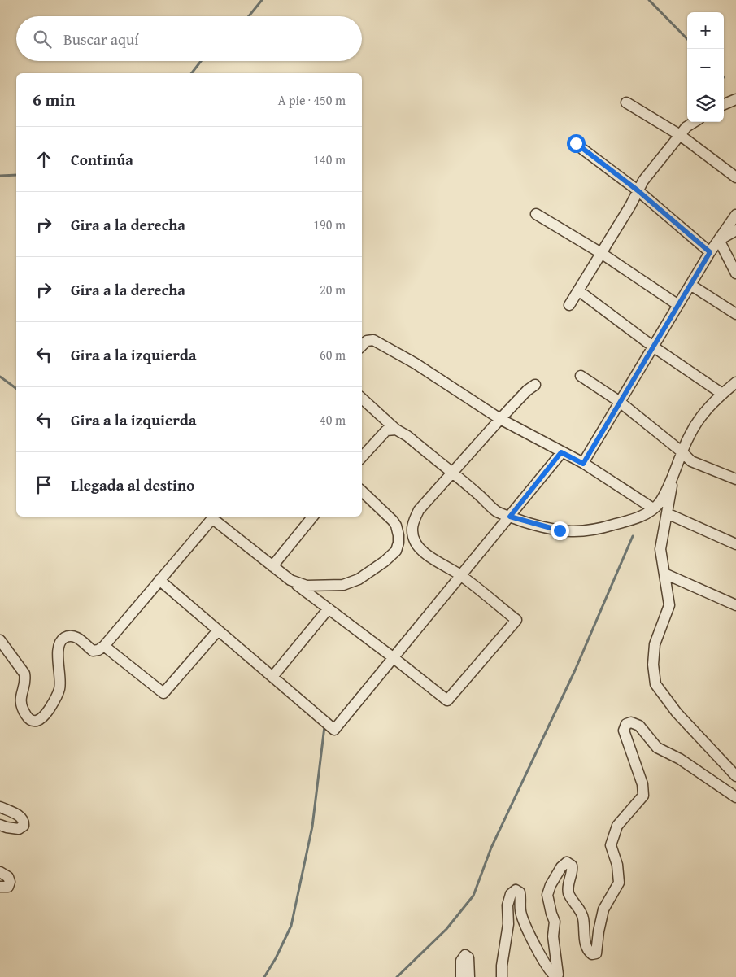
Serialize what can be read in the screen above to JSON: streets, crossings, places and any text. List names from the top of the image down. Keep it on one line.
{"page":{"map_buttons":["+","−"],"search":"Buscar aquí","heading":["6 min","A pie · 450 m"],"list":[["Continúa","140 m"],["Gira a la derecha","190 m"],["Gira a la derecha","20 m"],["Gira a la izquierda","60 m"],["Gira a la izquierda","40 m"],"Llegada al destino"]}}
